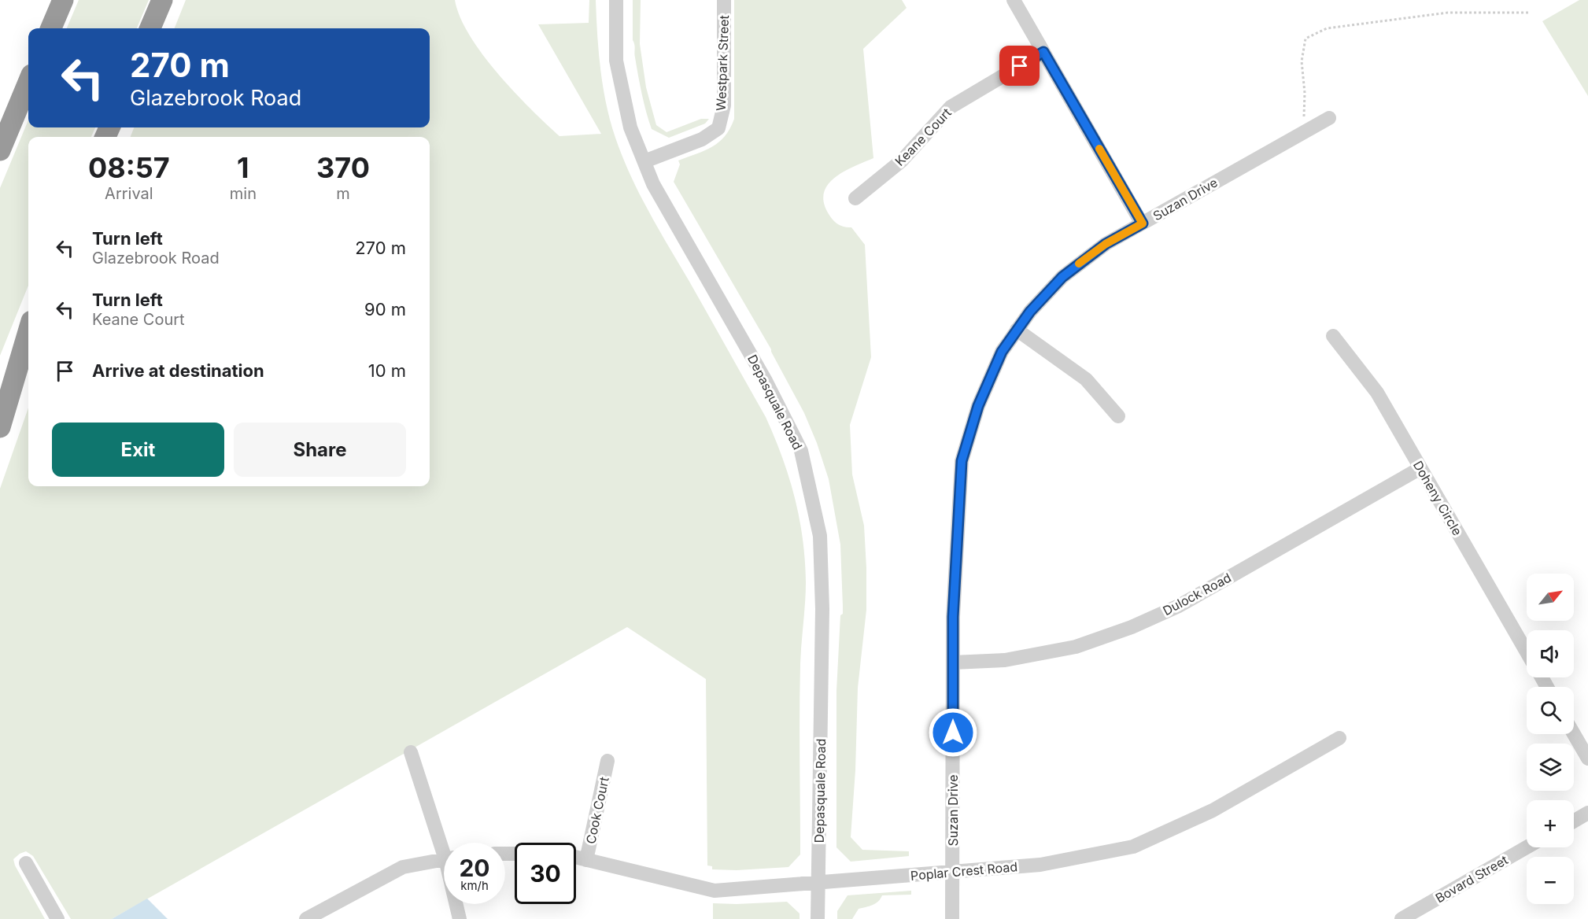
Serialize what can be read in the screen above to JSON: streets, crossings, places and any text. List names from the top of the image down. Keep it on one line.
{"streets":{"street":["Westpark Street","Keane Court","Suzan Drive","Depasquale Road","Doheny Circle","Dulock Road","Cook Court","Poplar Crest Road","Bovard Street"]},"crossings":[["Westpark Street","Depasquale Road"],["Suzan Drive","Dulock Road"],["Suzan Drive","Poplar Crest Road"],["Depasquale Road","Poplar Crest Road"],["Doheny Circle","Dulock Road"],["Cook Court","Poplar Crest Road"]],"north":"top right","page":{"turn":["270 m","Glazebrook Road"],"eta":["08:57","Arrival","1","min","370","m"],"list":[{"name":"Turn left","note":"Glazebrook Road","value":"270 m"},{"name":"Turn left","note":"Keane Court","value":"90 m"},{"name":"Arrive at destination","value":"10 m"}],"buttons":["Exit","Share"],"map_buttons":["+","−"],"speed":"20 km/h","limit":"30"}}
